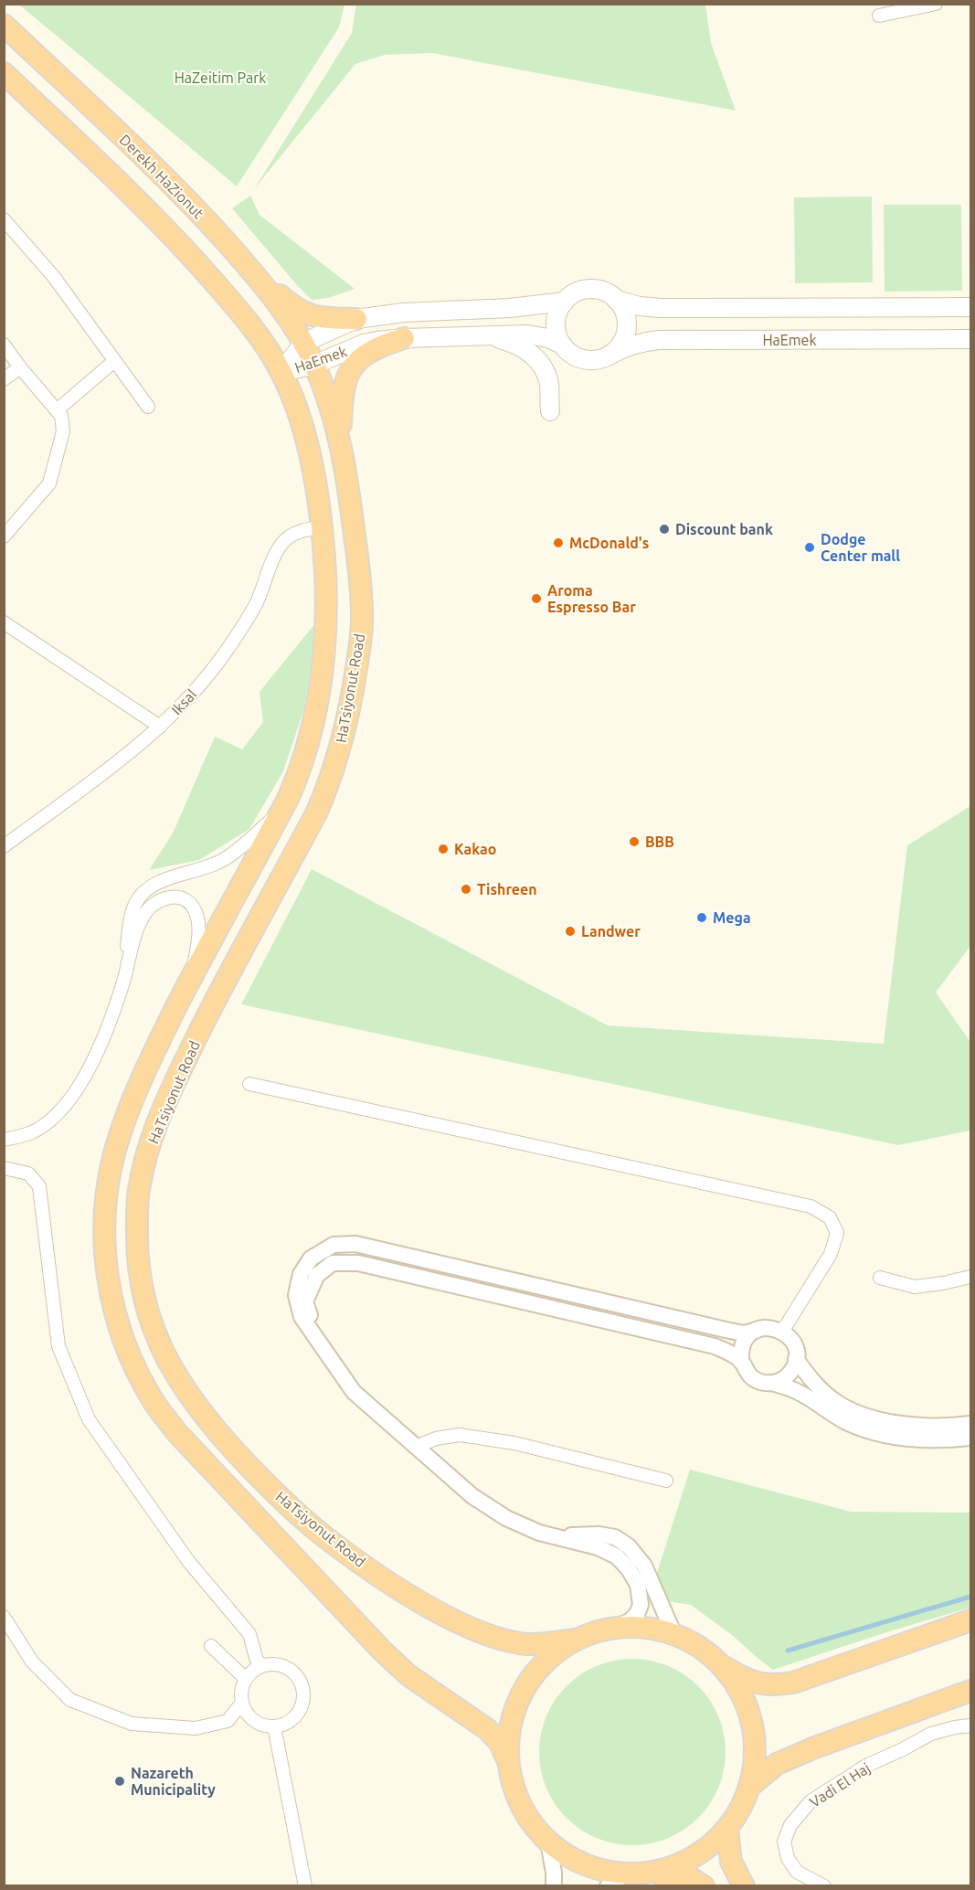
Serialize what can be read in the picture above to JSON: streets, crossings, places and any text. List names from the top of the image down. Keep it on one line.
{"streets":{"highway":["Derekh HaZionut","HaTsiyonut Road"],"main road":["HaEmek"],"street":["Iksal","Vadi El Haj"]},"crossings":[["Derekh HaZionut","HaEmek"],["Derekh HaZionut","HaTsiyonut Road"],["HaEmek","HaTsiyonut Road"],["HaTsiyonut Road","Iksal"]],"parks":["HaZeitim Park"],"places":["Discount bank","McDonald's","Dodge Center mall","Aroma Espresso Bar","BBB","Kakao","Tishreen","Mega","Landwer","Nazareth Municipality"]}
